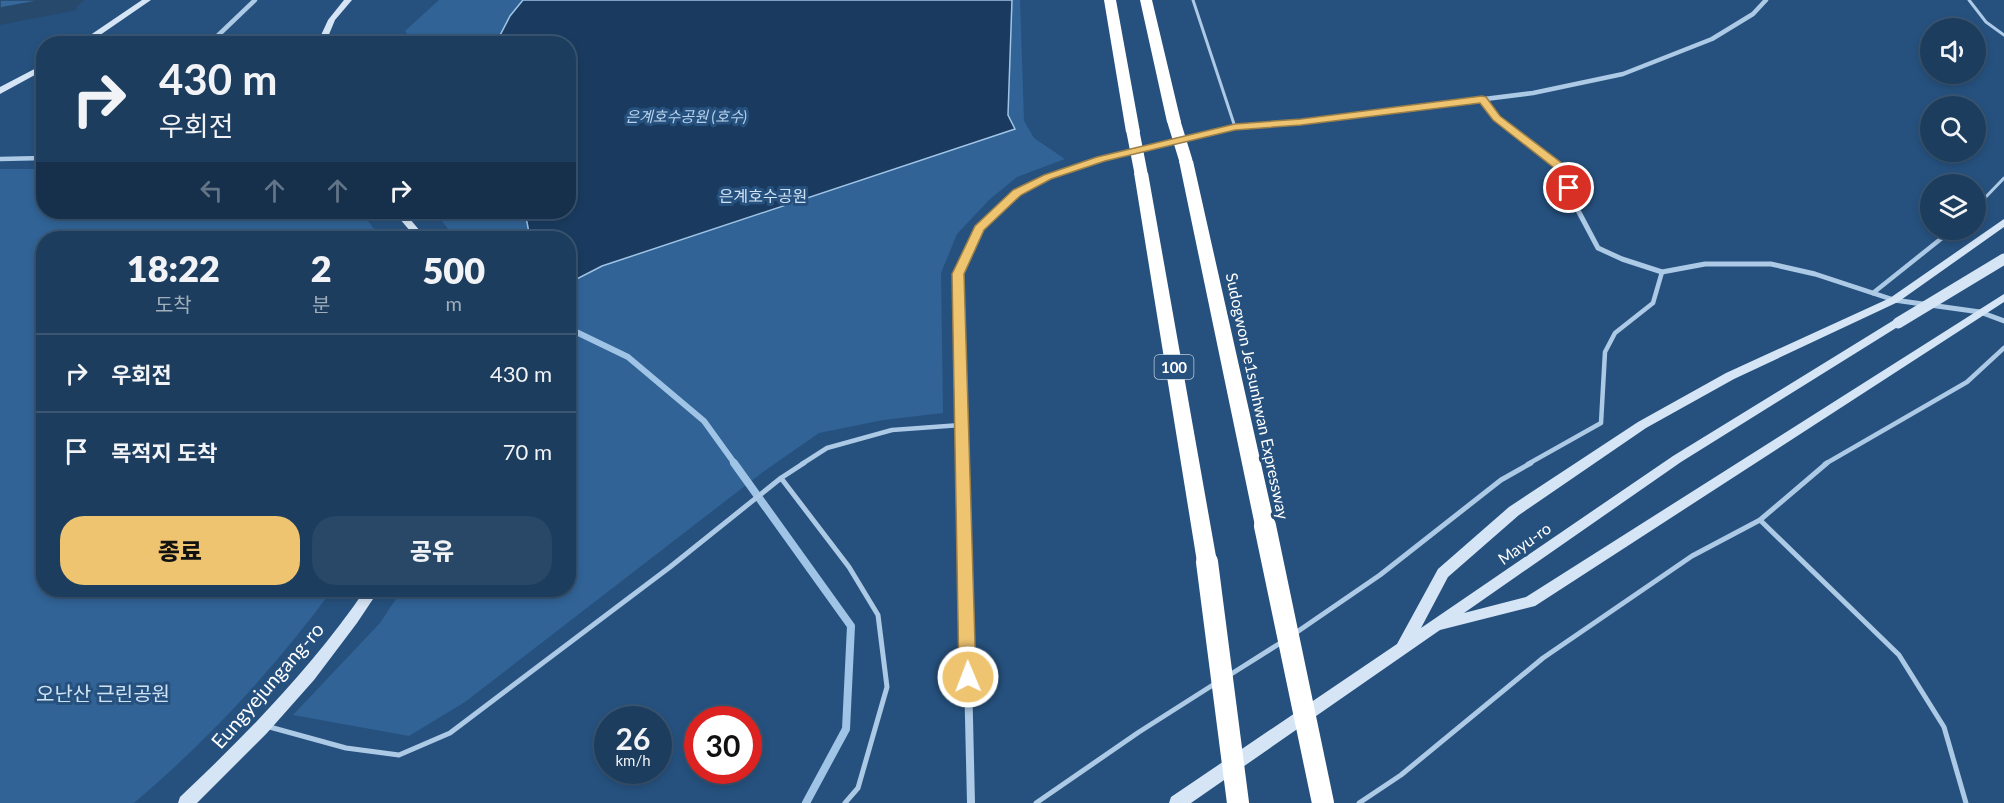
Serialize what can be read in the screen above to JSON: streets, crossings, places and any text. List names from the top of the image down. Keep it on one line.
{"streets":{"highway":["100","Sudogwon Je1sunhwan Expressway"],"main road":["Mayu-ro","Eungyejungang-ro"]},"water":["은계호수공원 (호수)"],"parks":["은계호수공원","오난산 근린공원"],"page":{"turn":["430 m","우회전"],"eta":["18:22","도착","2","분","500","m"],"list":[{"name":"우회전","value":"430 m"},{"name":"목적지 도착","value":"70 m"}],"buttons":["종료","공유"],"speed":"26 km/h","limit":"30"}}
